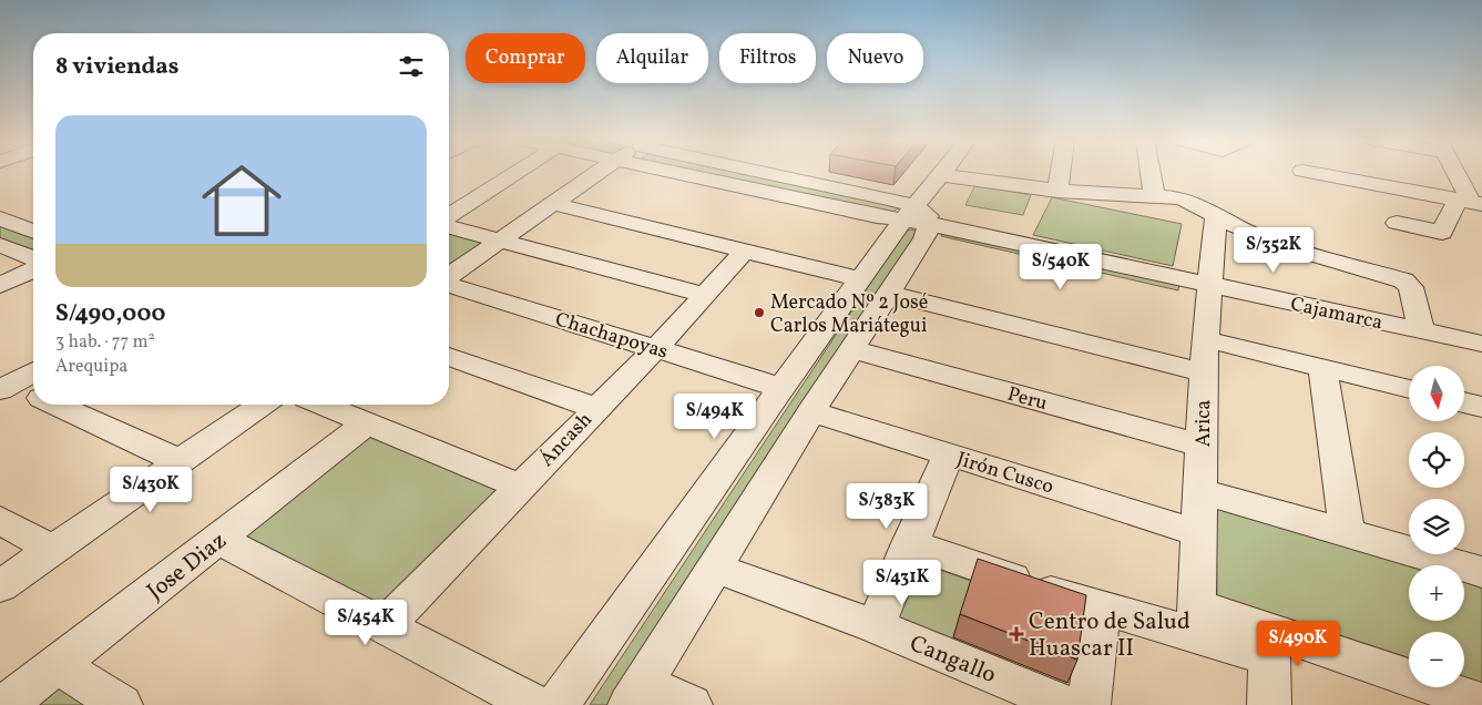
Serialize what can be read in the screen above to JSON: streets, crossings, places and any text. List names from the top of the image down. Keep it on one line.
{"streets":{"street":["Cajamarca","Chachapoyas","Peru","Arica","Áncash","Jirón Cusco","Jose Diaz","Cangallo"]},"crossings":[["Cajamarca","Arica"],["Chachapoyas","Áncash"],["Peru","Arica"],["Arica","Jirón Cusco"]],"places":{"other":["Mercado Nº 2 José Carlos Mariátegui"],"health":["Centro de Salud Huascar II"]},"north":"bottom","page":{"chip":["Comprar","Alquilar","Filtros","Nuevo"],"heading":"8 viviendas","list":[{"name":"S/490,000","note":"3 hab. · 77 m² · Arequipa"}],"price":["S/352K","S/540K","S/494K","S/430K","S/383K","S/431K","S/454K","S/490K"],"map_buttons":["+","−"]}}
